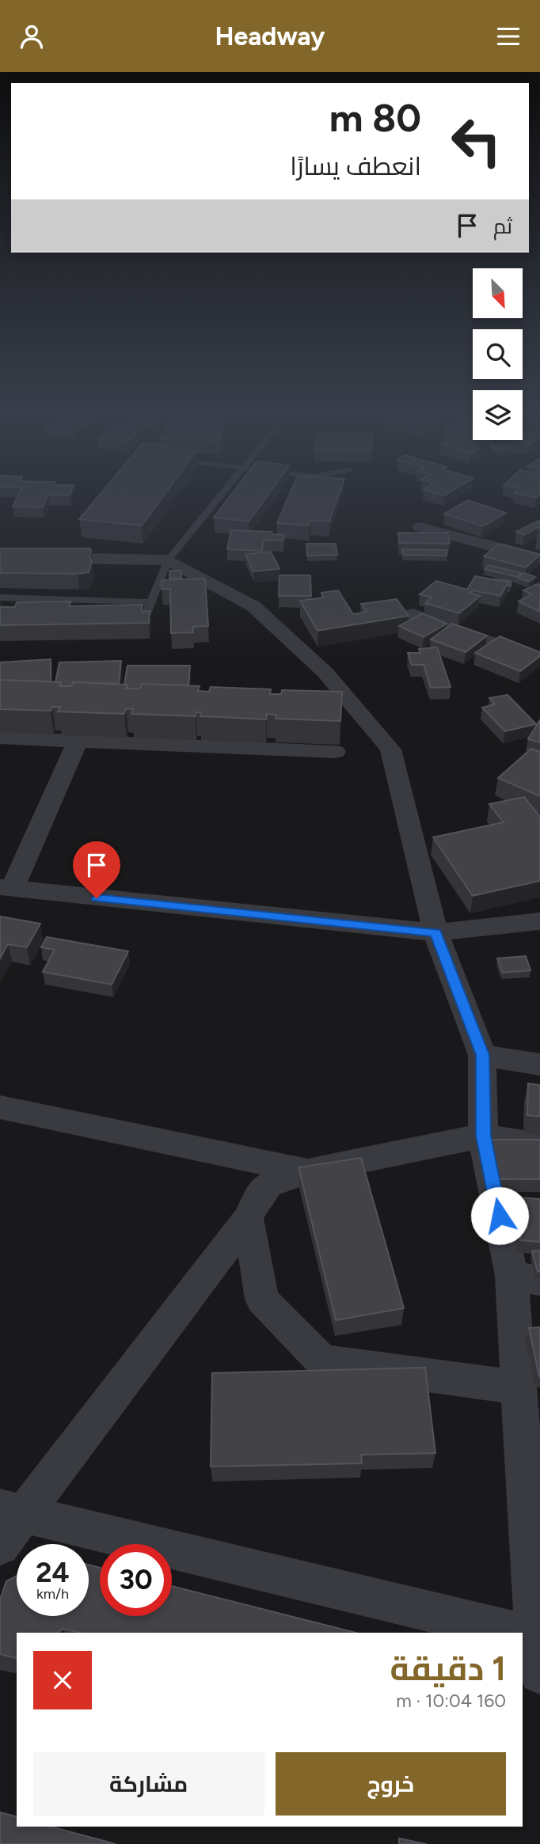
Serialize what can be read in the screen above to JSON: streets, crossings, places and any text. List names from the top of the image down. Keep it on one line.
{"north":"bottom right","page":{"header":"Headway","turn":["80 m","انعطف يسارًا"],"then":"ثم","speed":"24 km/h","limit":"30","heading":["1 دقيقة","160 m · 10:04"],"buttons":["خروج","مشاركة"]}}
